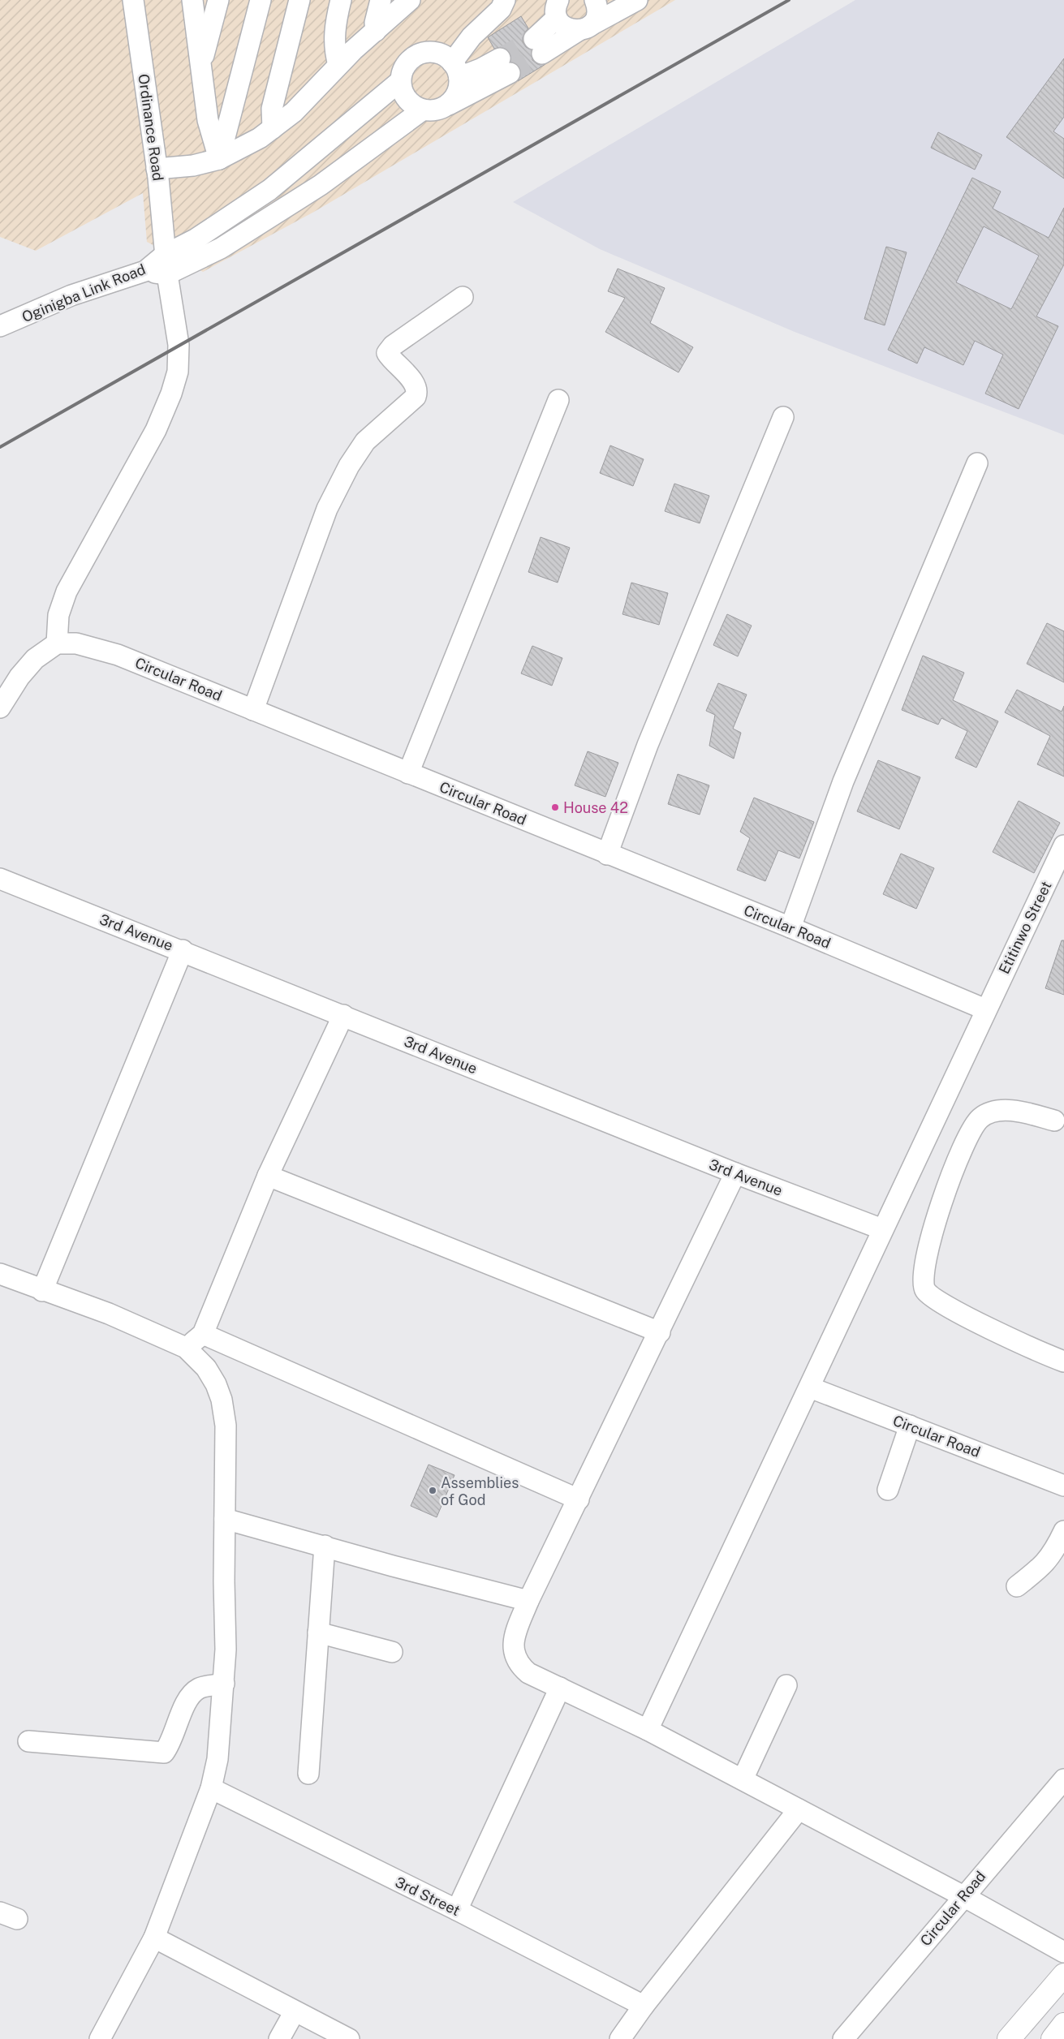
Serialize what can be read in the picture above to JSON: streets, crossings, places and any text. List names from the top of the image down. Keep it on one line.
{"streets":{"street":["Ordinance Road","Oginigba Link Road","Circular Road","Etitinwo Street","3rd Avenue","3rd Street"]},"crossings":[["Ordinance Road","Oginigba Link Road"],["Ordinance Road","Circular Road"],["Circular Road","Etitinwo Street"],["Etitinwo Street","3rd Avenue"]],"places":["House 42","Assemblies of God"]}
